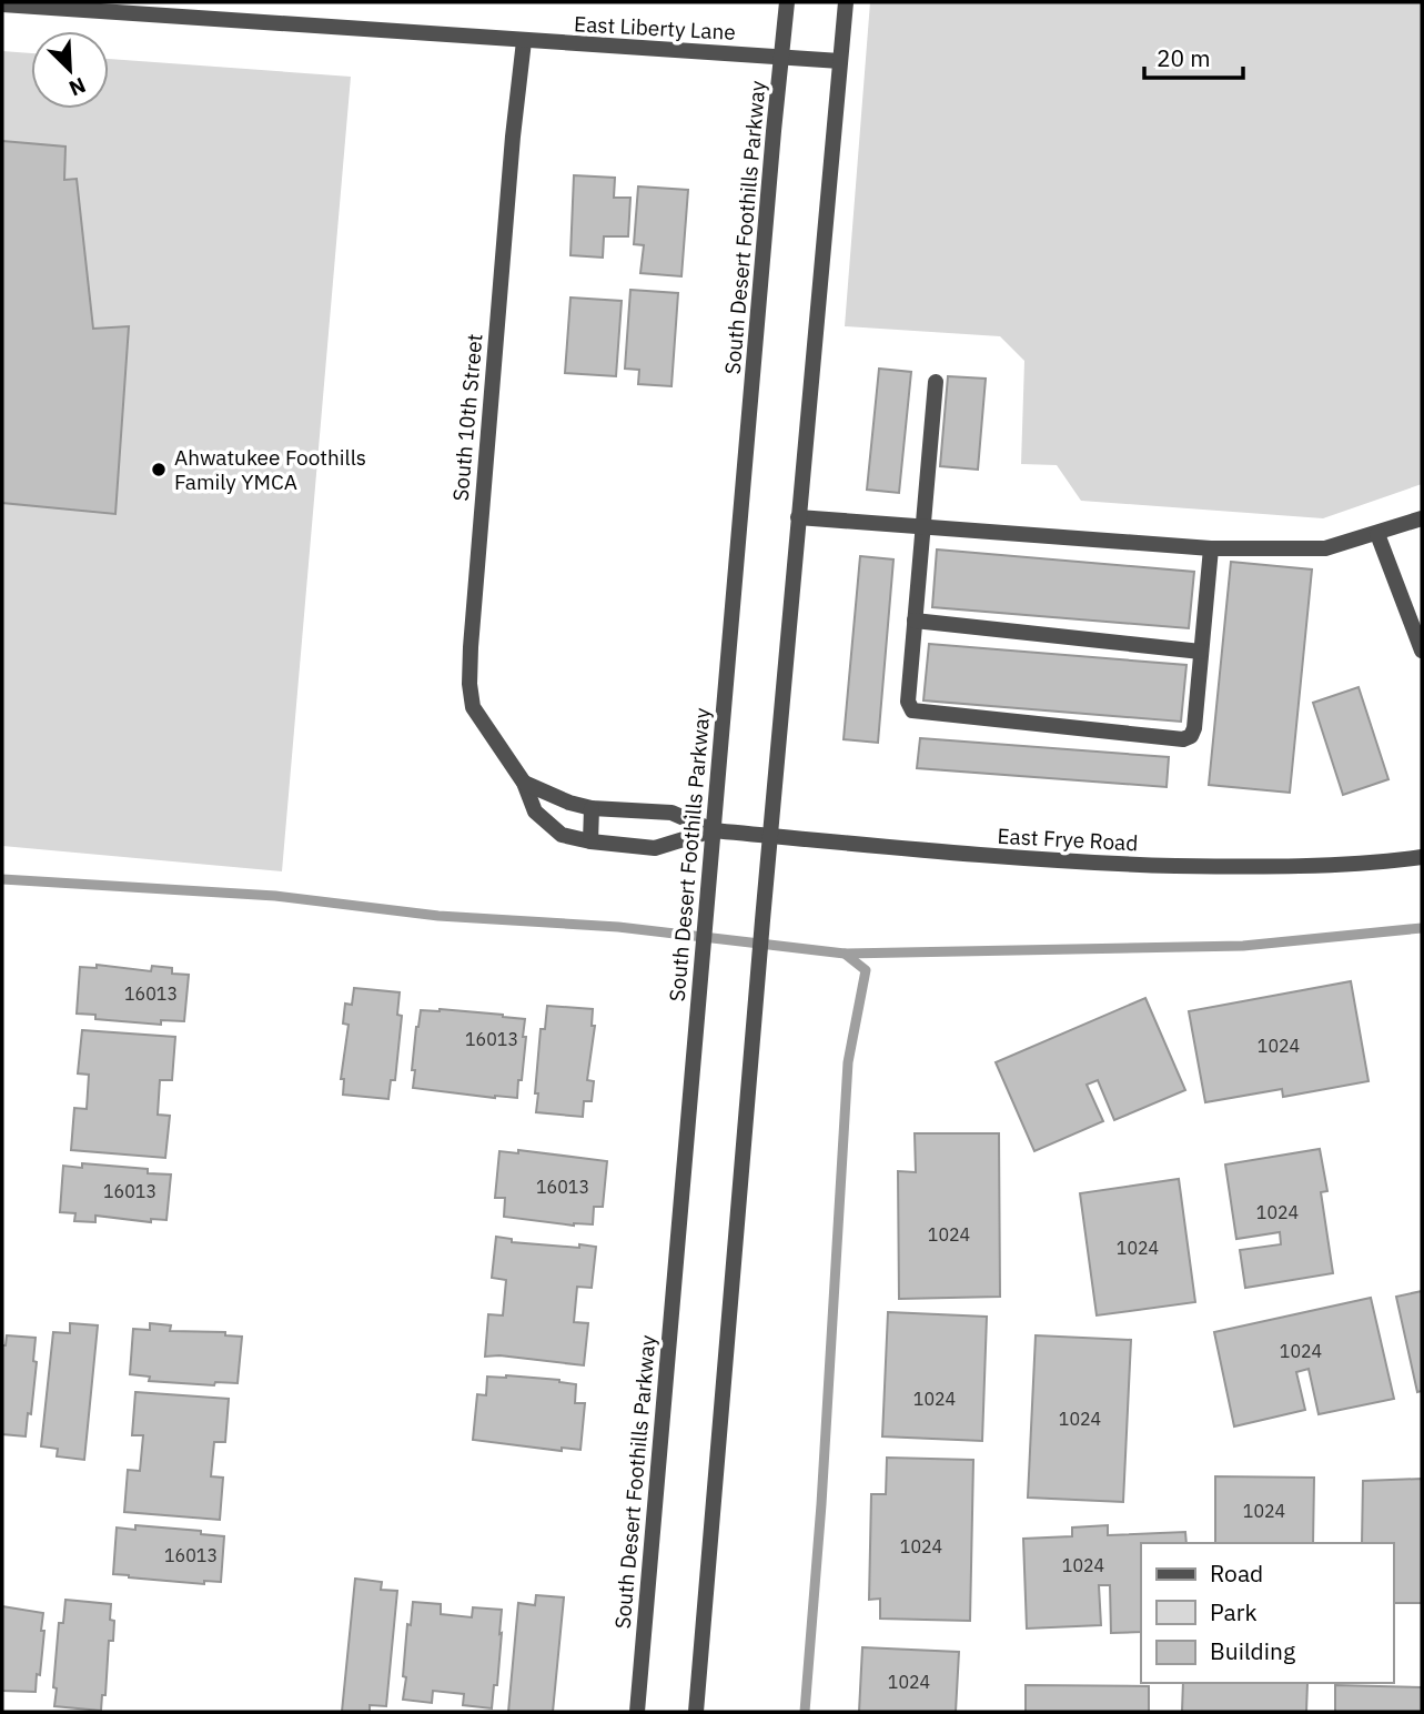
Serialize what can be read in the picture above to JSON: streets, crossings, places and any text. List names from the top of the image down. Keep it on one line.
{"streets":{"street":["East Liberty Lane","South Desert Foothills Parkway","South 10th Street","East Frye Road"]},"crossings":[["East Liberty Lane","South Desert Foothills Parkway"],["East Liberty Lane","South 10th Street"],["South Desert Foothills Parkway","East Frye Road"],["South 10th Street","East Frye Road"]],"places":["Ahwatukee Foothills Family YMCA"],"house_numbers":["16013","16013","1024","16013","16013","1024","1024","1024","1024","1024","1024","1024","1024","16013","1024","1024"],"legend":["Road","Park","Building"],"scale_bar":"20 m","north":"bottom right"}
